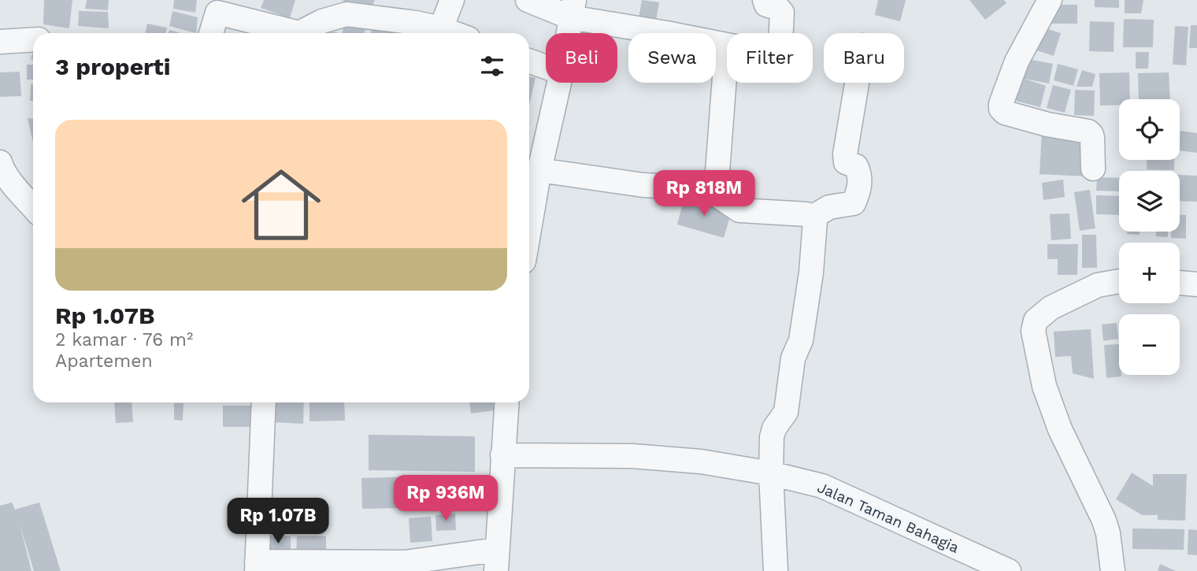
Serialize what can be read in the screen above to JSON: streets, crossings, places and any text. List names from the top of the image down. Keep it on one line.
{"streets":{"street":["Jalan Taman Bahagia"]},"page":{"chip":["Beli","Sewa","Filter","Baru"],"heading":"3 properti","map_buttons":["+","−"],"list":[{"name":"Rp 1.07B","note":"2 kamar · 76 m² · Apartemen"}],"price":["Rp 818M","Rp 936M","Rp 1.07B"]}}
